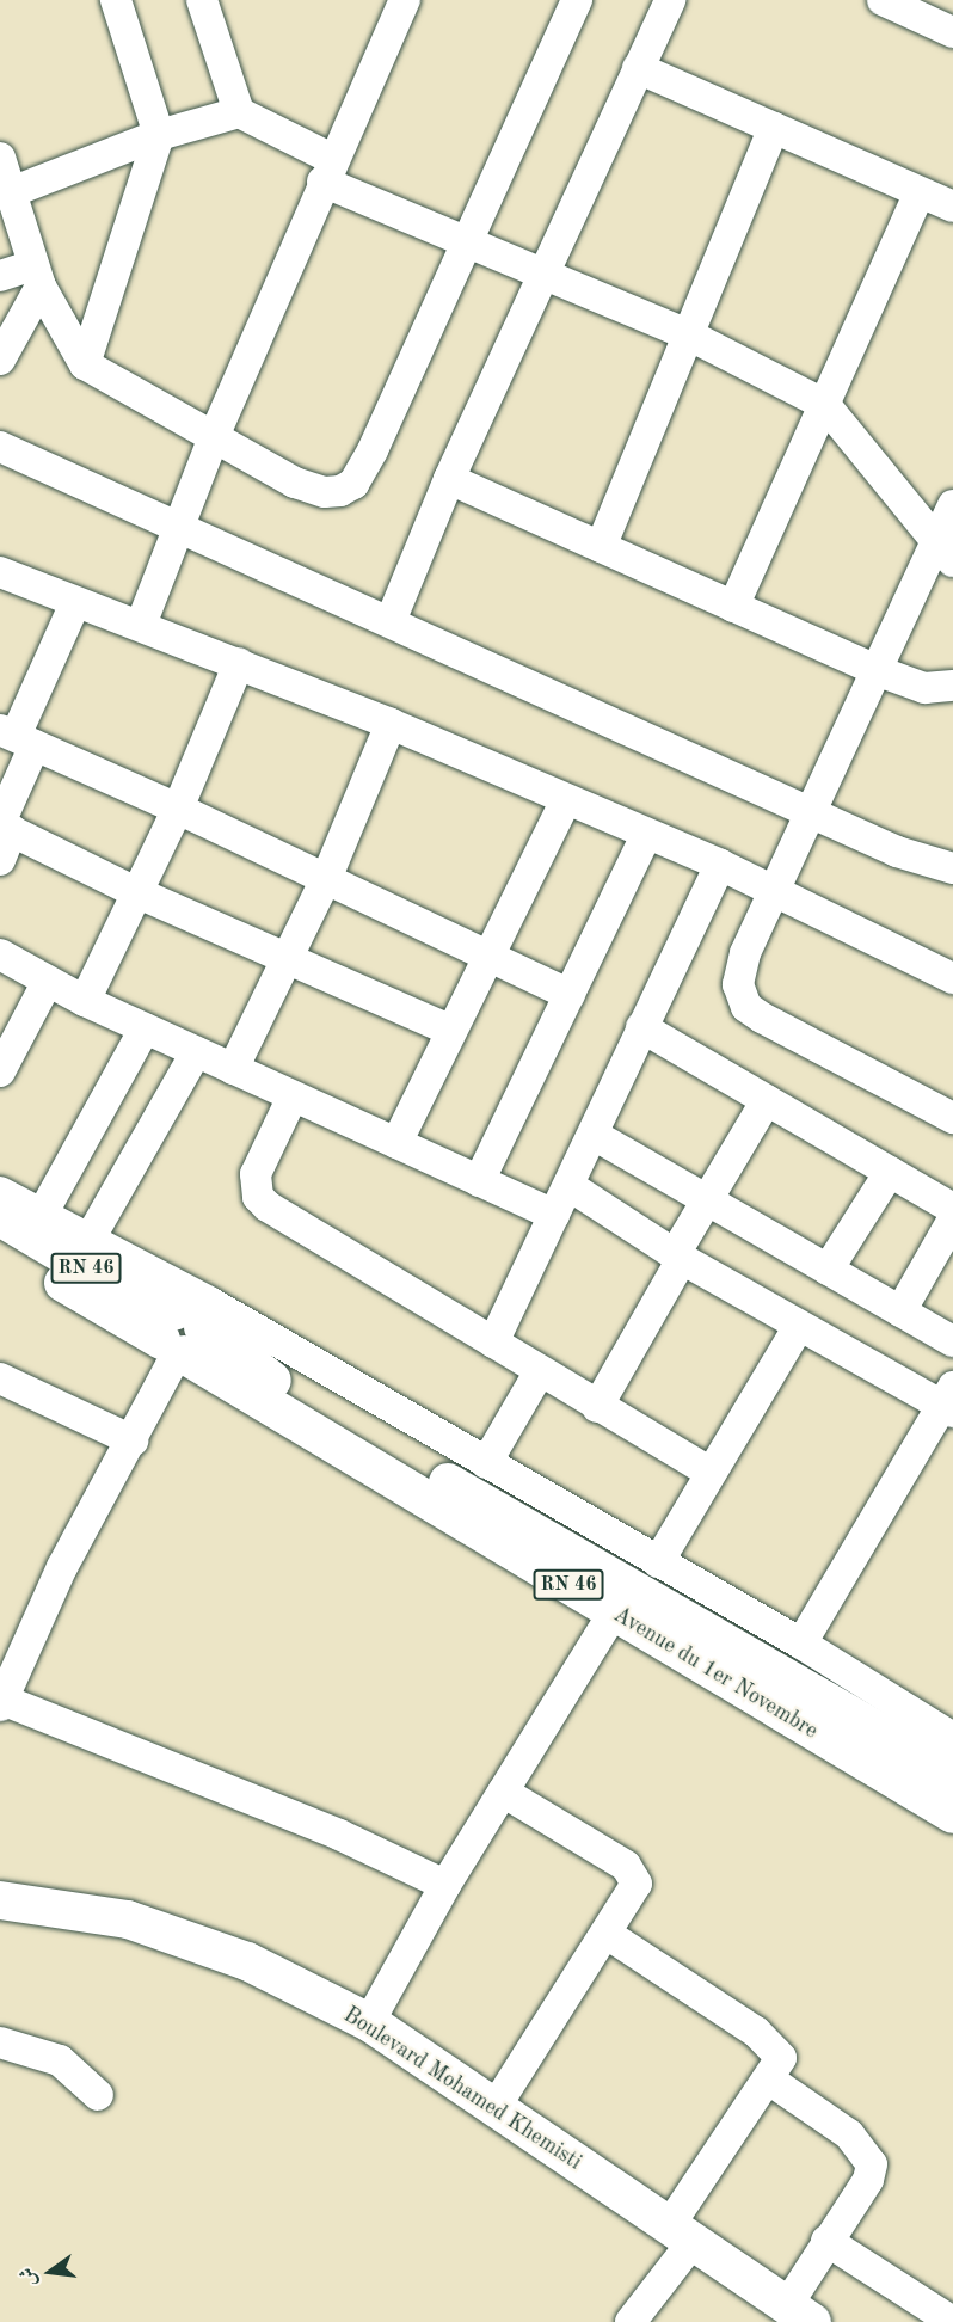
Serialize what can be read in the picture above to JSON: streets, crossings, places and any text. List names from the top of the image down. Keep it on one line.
{"streets":{"main road":["RN 46","Avenue du 1er Novembre","Boulevard Mohamed Khemisti"]},"north":"left"}
